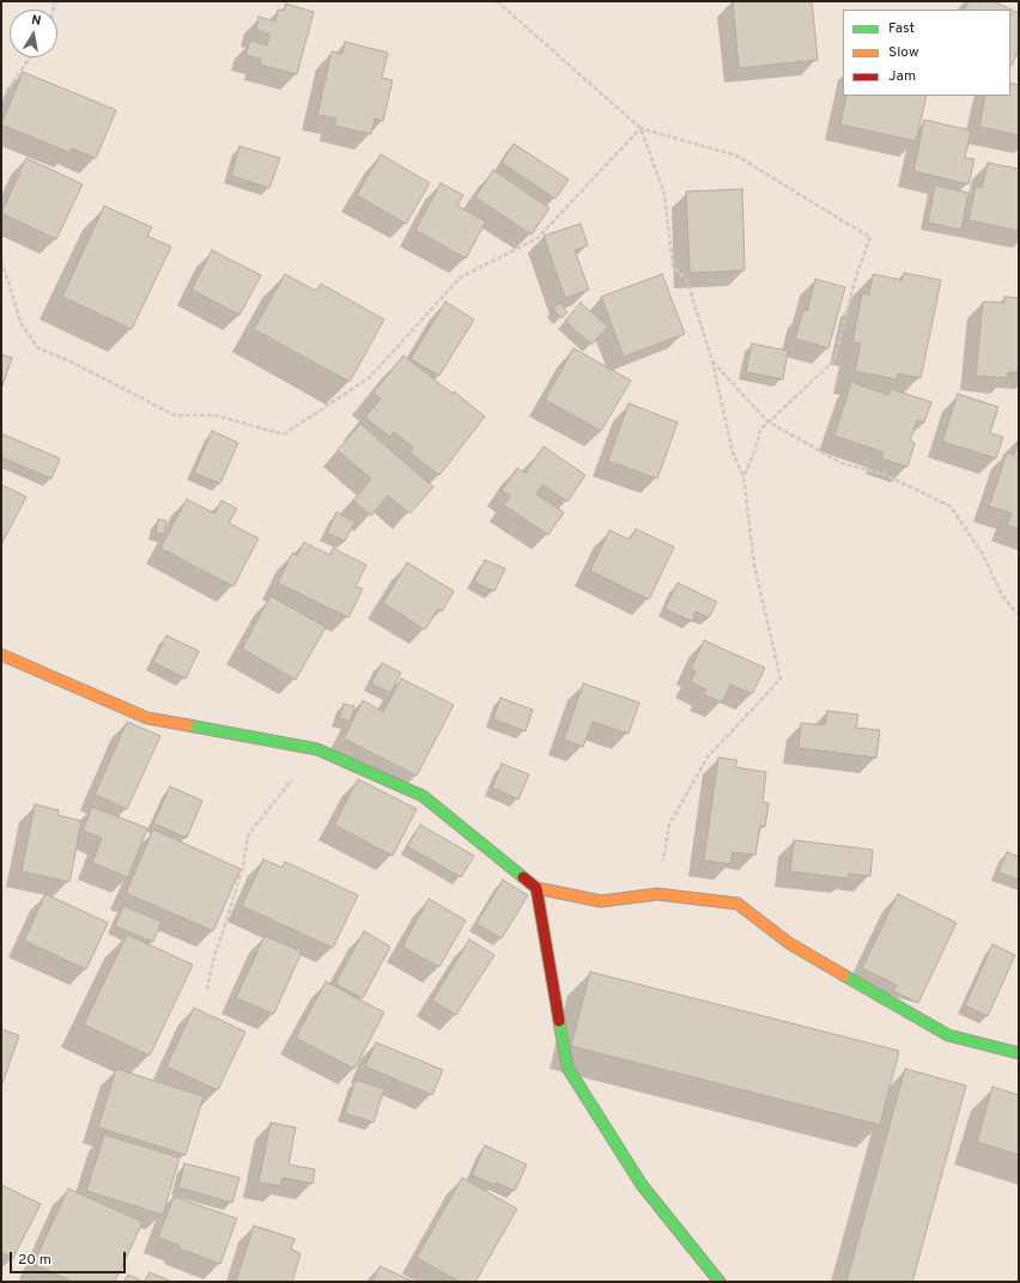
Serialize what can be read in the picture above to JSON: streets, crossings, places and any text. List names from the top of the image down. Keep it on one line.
{"legend":["Fast","Slow","Jam"],"scale_bar":"20 m","north":"top"}
